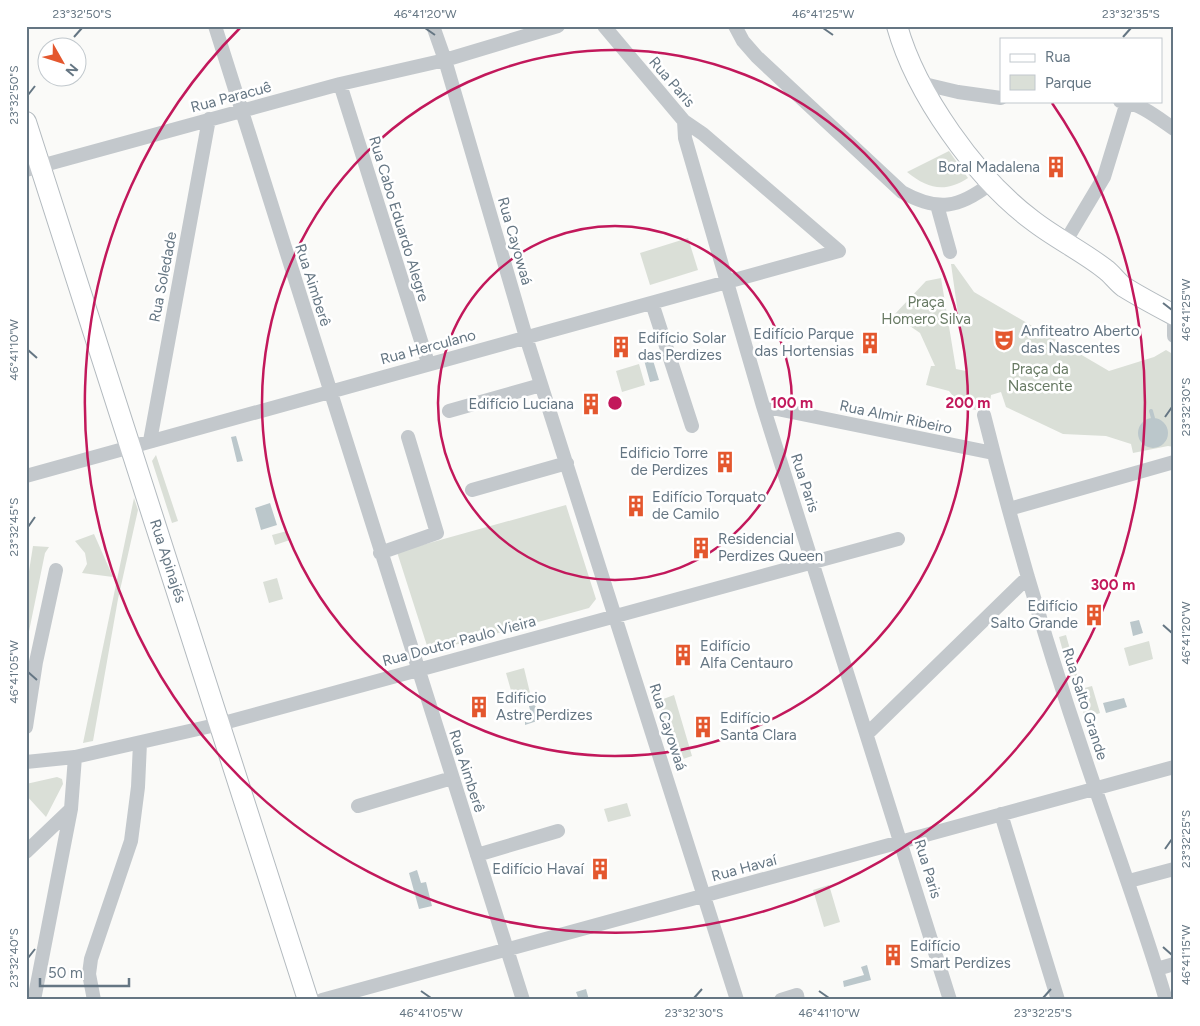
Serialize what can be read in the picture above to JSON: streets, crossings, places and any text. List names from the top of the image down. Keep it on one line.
{"streets":{"street":["Rua Paris","Rua Paracuê","Rua Cabo Eduardo Alegre","Rua Cayowaá","Rua Soledade","Rua Aimberê","Rua Herculano","Rua Almir Ribeiro","Rua Apinajés","Rua Doutor Paulo Vieira","Rua Salto Grande","Rua Havaí"]},"crossings":[["Rua Paris","Rua Herculano"],["Rua Paris","Rua Almir Ribeiro"],["Rua Paris","Rua Doutor Paulo Vieira"],["Rua Paris","Rua Havaí"],["Rua Paracuê","Rua Cabo Eduardo Alegre"],["Rua Paracuê","Rua Cayowaá"],["Rua Paracuê","Rua Soledade"],["Rua Paracuê","Rua Aimberê"],["Rua Paracuê","Rua Apinajés"],["Rua Cabo Eduardo Alegre","Rua Herculano"],["Rua Cayowaá","Rua Herculano"],["Rua Cayowaá","Rua Doutor Paulo Vieira"],["Rua Cayowaá","Rua Havaí"],["Rua Soledade","Rua Herculano"],["Rua Soledade","Rua Apinajés"],["Rua Aimberê","Rua Herculano"],["Rua Aimberê","Rua Doutor Paulo Vieira"],["Rua Aimberê","Rua Havaí"],["Rua Herculano","Rua Apinajés"],["Rua Almir Ribeiro","Rua Salto Grande"],["Rua Apinajés","Rua Doutor Paulo Vieira"],["Rua Salto Grande","Rua Havaí"]],"parks":["Praça Homero Silva","Praça da Nascente"],"places":{"building":["Boral Madalena","Edifício Parque das Hortensias","Edifício Solar das Perdizes","Edifício Luciana","Edificio Torre de Perdizes","Edifício Torquato de Camilo","Residencial Perdizes Queen","Edifício Salto Grande","Edifício Alfa Centauro","Edificio Astre Perdizes","Edifício Santa Clara","Edifício Havaí","Edifício Smart Perdizes"],"theatre":["Anfiteatro Aberto das Nascentes"]},"legend":["Rua","Parque"],"scale_bar":"50 m","north":"bottom right","coordinates":["23°32'50\"S","46°41'20\"W","46°41'25\"W","23°32'35\"S","46°41'10\"W","23°32'30\"S","23°32'45\"S","46°41'05\"W","23°32'25\"S","46°41'15\"W","23°32'40\"S"],"rings":["100 m","200 m","300 m"]}
